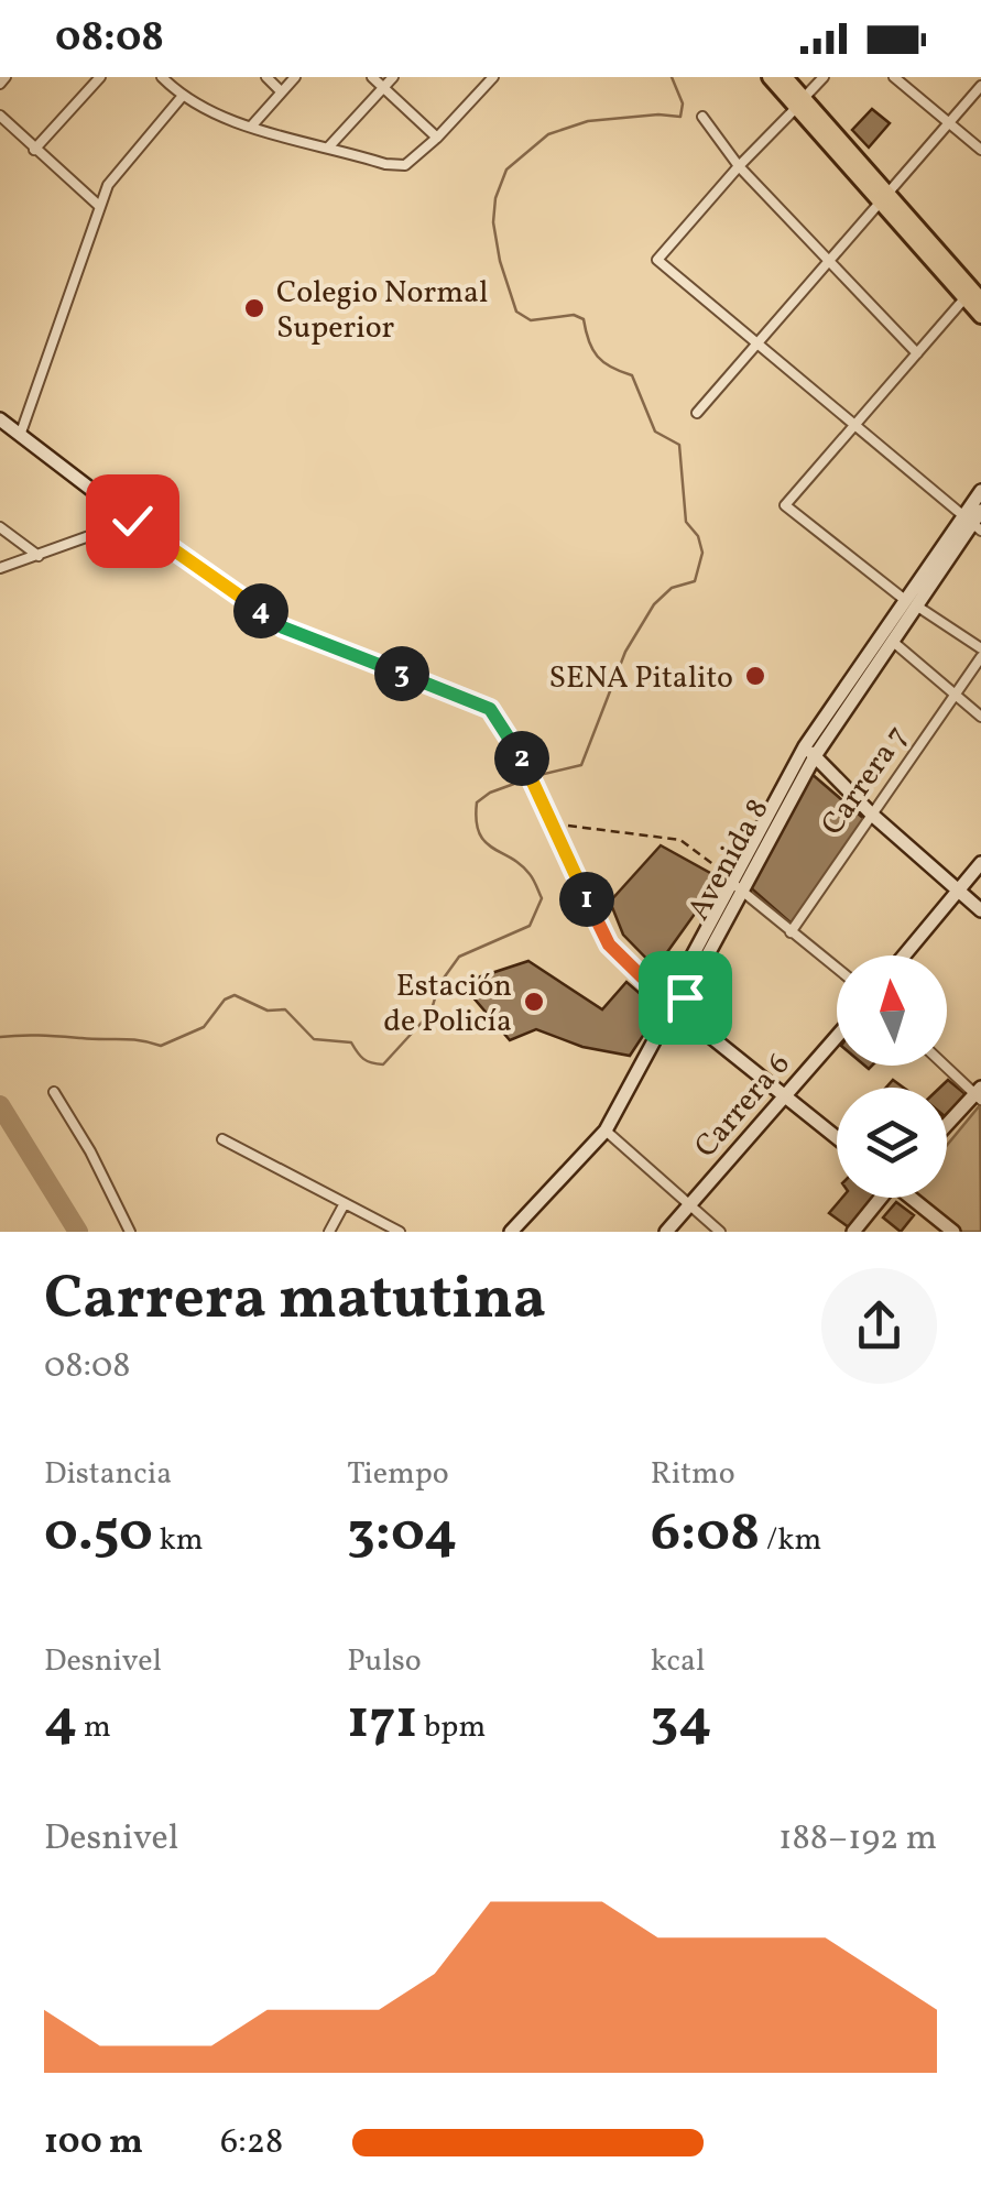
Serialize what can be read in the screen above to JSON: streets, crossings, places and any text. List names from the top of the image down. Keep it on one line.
{"streets":{"main road":["Avenida 8","Carrera 6"],"street":["Carrera 7"]},"places":["Colegio Normal Superior","SENA Pitalito","Estación de Policía"],"north":"top","page":{"status":"08:08","pins":["4","3","2","1"],"heading":["Carrera matutina","08:08"],"stats":[["Distancia","0.50 km"],["Tiempo","3:04"],["Ritmo","6:08 /km"],["Desnivel","4 m"],["Pulso","171 bpm"],["kcal","34"]],"chart":["Desnivel","188–192 m"],"list":[{"name":"100 m","note":"6:28"}]}}
